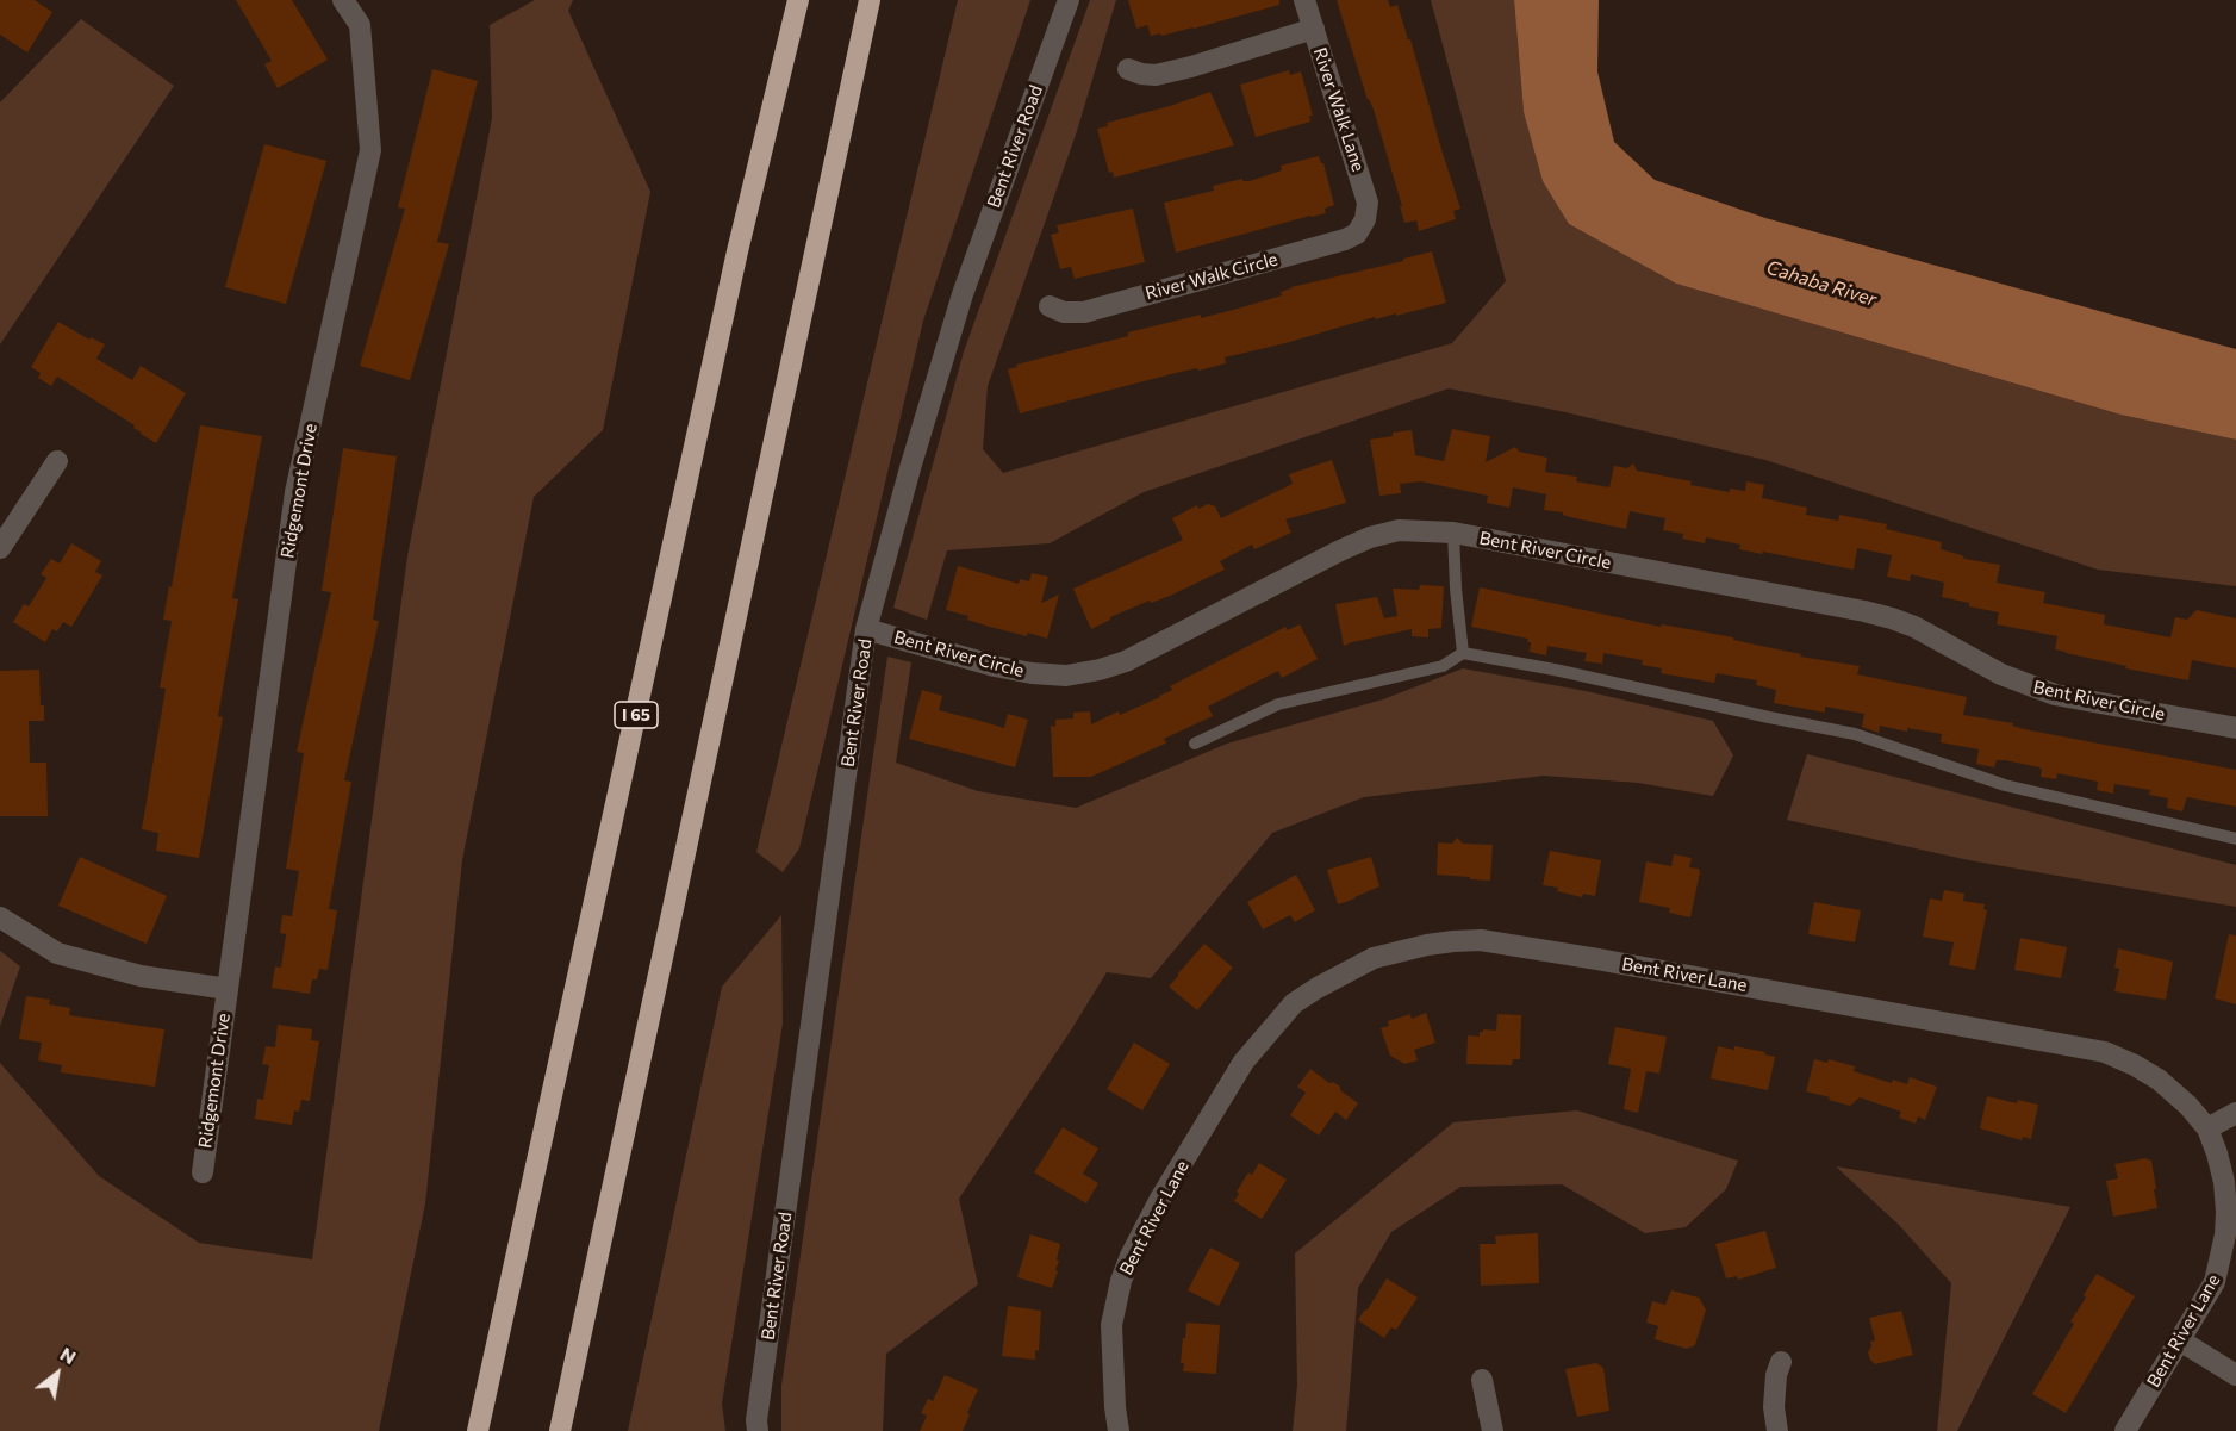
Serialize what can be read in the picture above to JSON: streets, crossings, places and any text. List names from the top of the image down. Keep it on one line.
{"streets":{"highway":["I 65"],"street":["River Walk Lane","Bent River Road","River Walk Circle","Ridgemont Drive","Bent River Circle","Bent River Lane"]},"crossings":[["River Walk Lane","River Walk Circle"],["Bent River Road","Bent River Circle"]],"water":["Cahaba River"],"north":"top right"}
